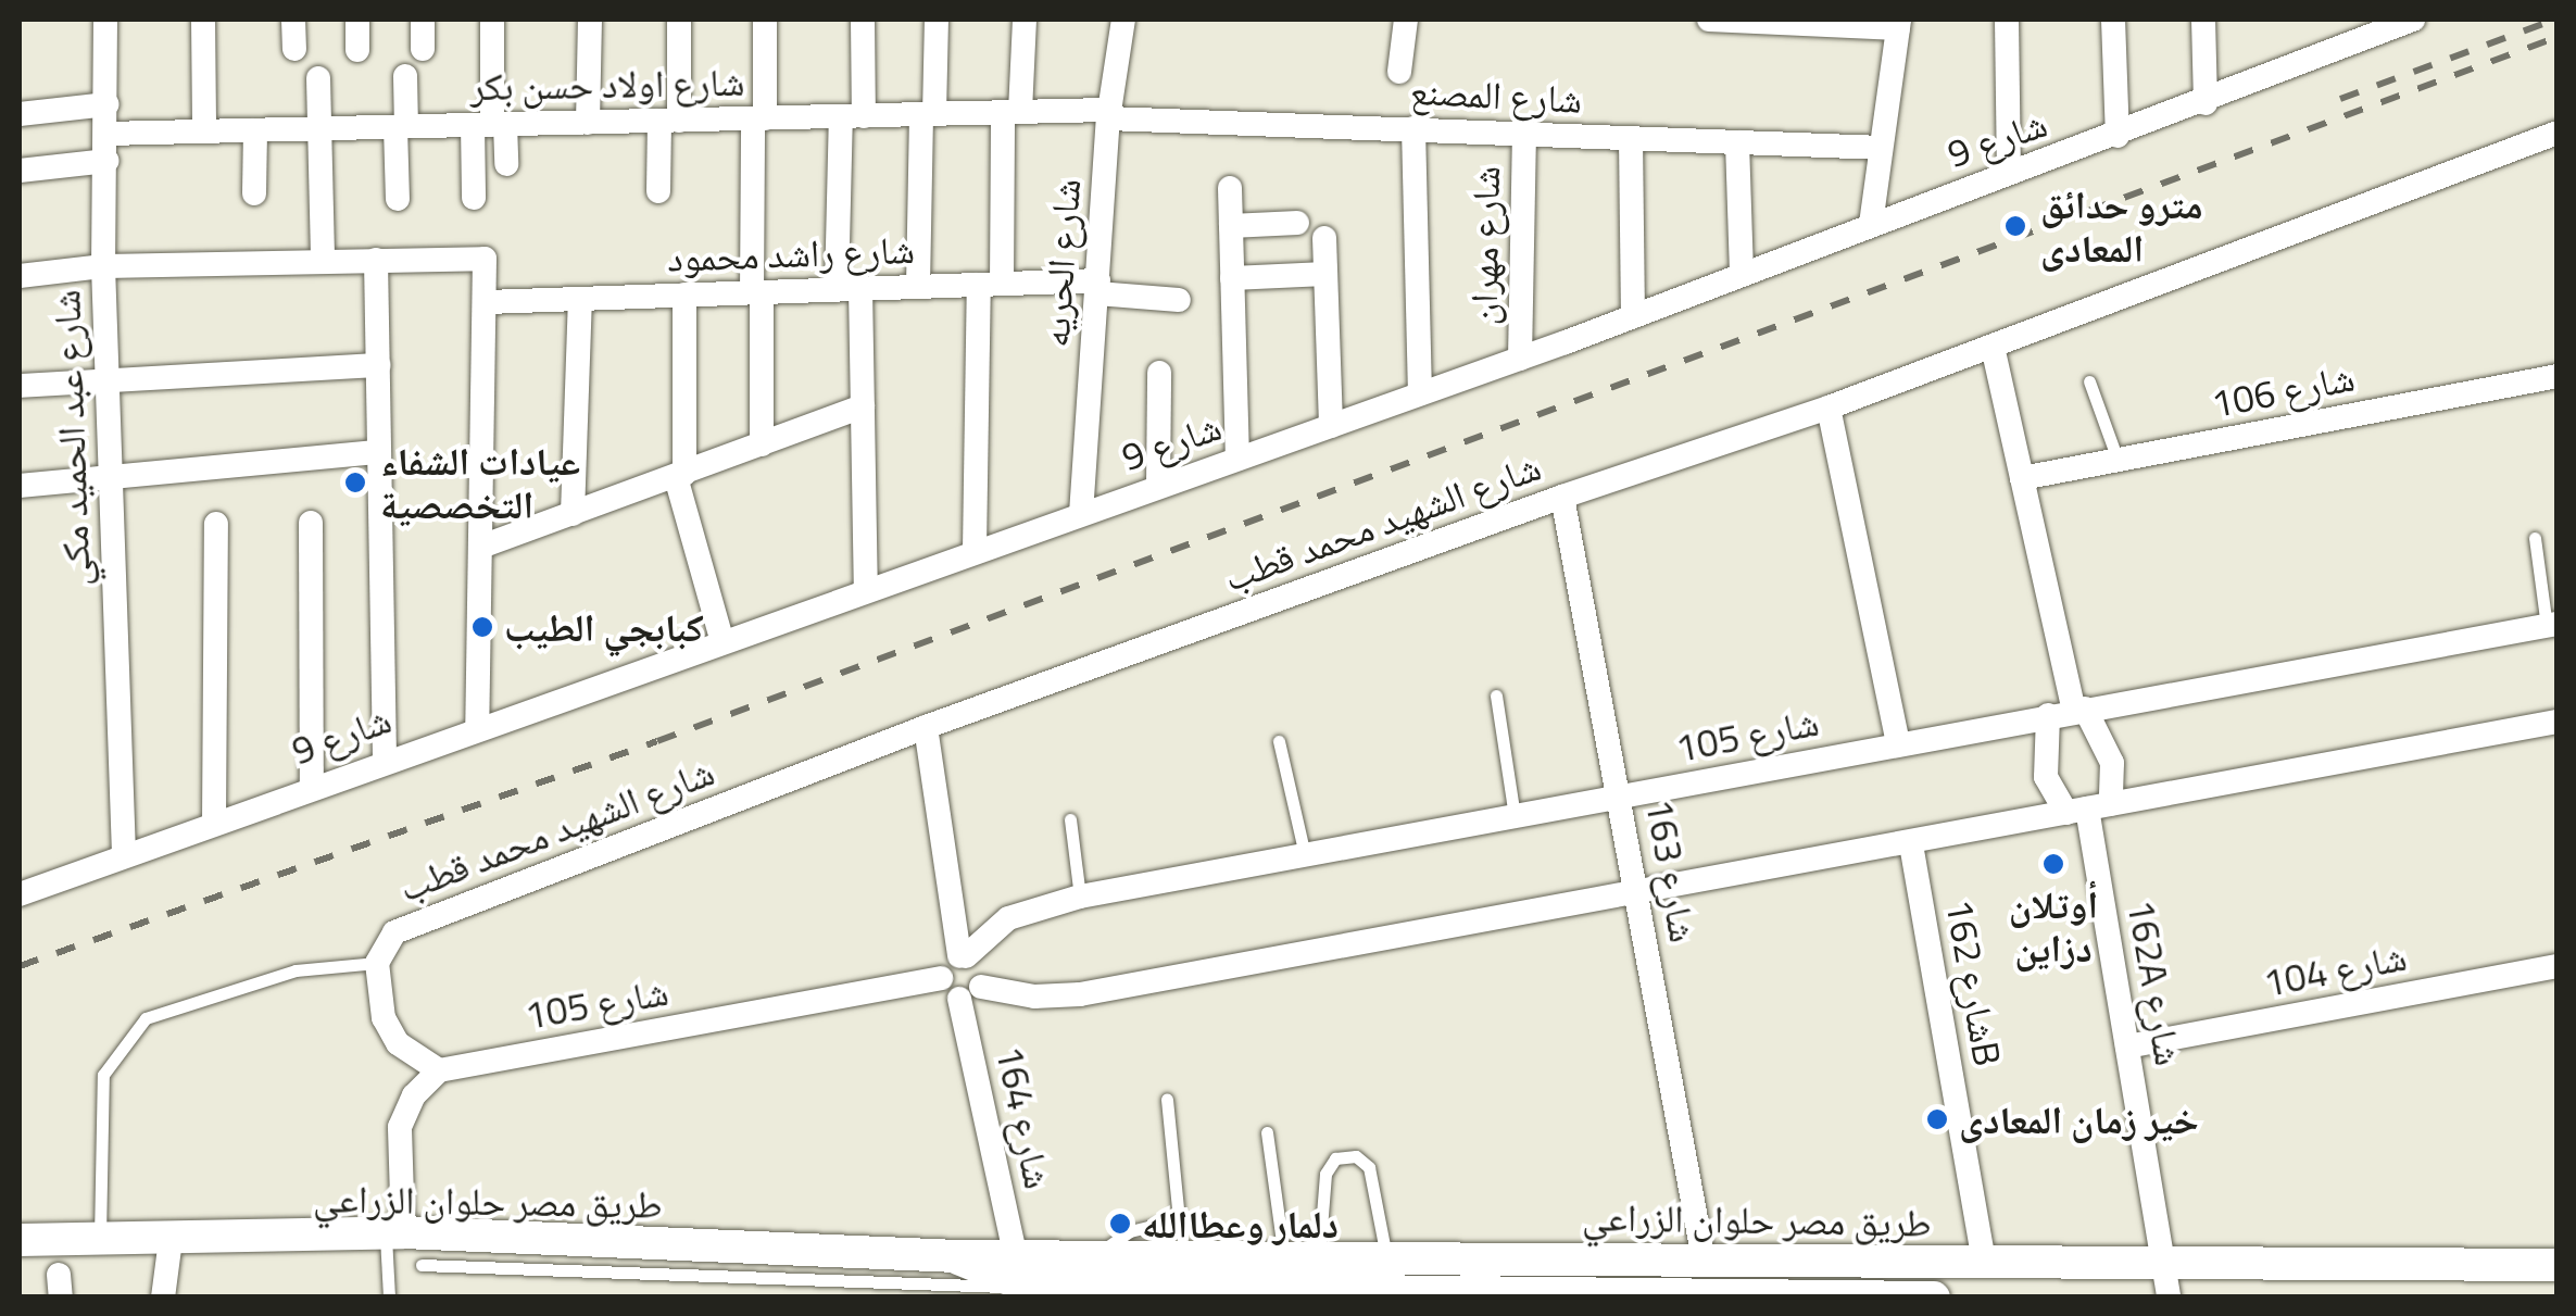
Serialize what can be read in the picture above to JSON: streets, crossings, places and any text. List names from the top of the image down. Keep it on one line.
{"streets":{"main road":["طريق مصر حلوان الزراعي"],"street":["شارع اولاد حسن بكر","شارع المصنع","شارع 9","شارع مهران","شارع راشد محمود","شارع الحريه","شارع 106","شارع عبد الحميد مكي","شارع الشهيد محمد قطب","شارع 105","شارع 163","شارع 104","شارع 162B","162A شارع","شارع 164"]},"crossings":[["شارع اولاد حسن بكر","شارع المصنع"],["شارع اولاد حسن بكر","شارع الحريه"],["شارع اولاد حسن بكر","شارع عبد الحميد مكي"],["شارع المصنع","شارع مهران"],["شارع المصنع","شارع الحريه"],["شارع 9","شارع مهران"],["شارع 9","شارع الحريه"],["شارع 9","شارع عبد الحميد مكي"],["شارع راشد محمود","شارع الحريه"],["شارع الشهيد محمد قطب","شارع 163"],["شارع 105","شارع 163"],["شارع 105","شارع 164"],["شارع 163","طريق مصر حلوان الزراعي"],["شارع 104","162A شارع"],["شارع 162B","طريق مصر حلوان الزراعي"],["162A شارع","طريق مصر حلوان الزراعي"],["شارع 164","طريق مصر حلوان الزراعي"]],"places":["مترو حدائق المعادى","عيادات الشفاء التخصصية","كبابجي الطيب","أوتلان دزاين","خير زمان المعادى","دلمار وعطاالله"]}
